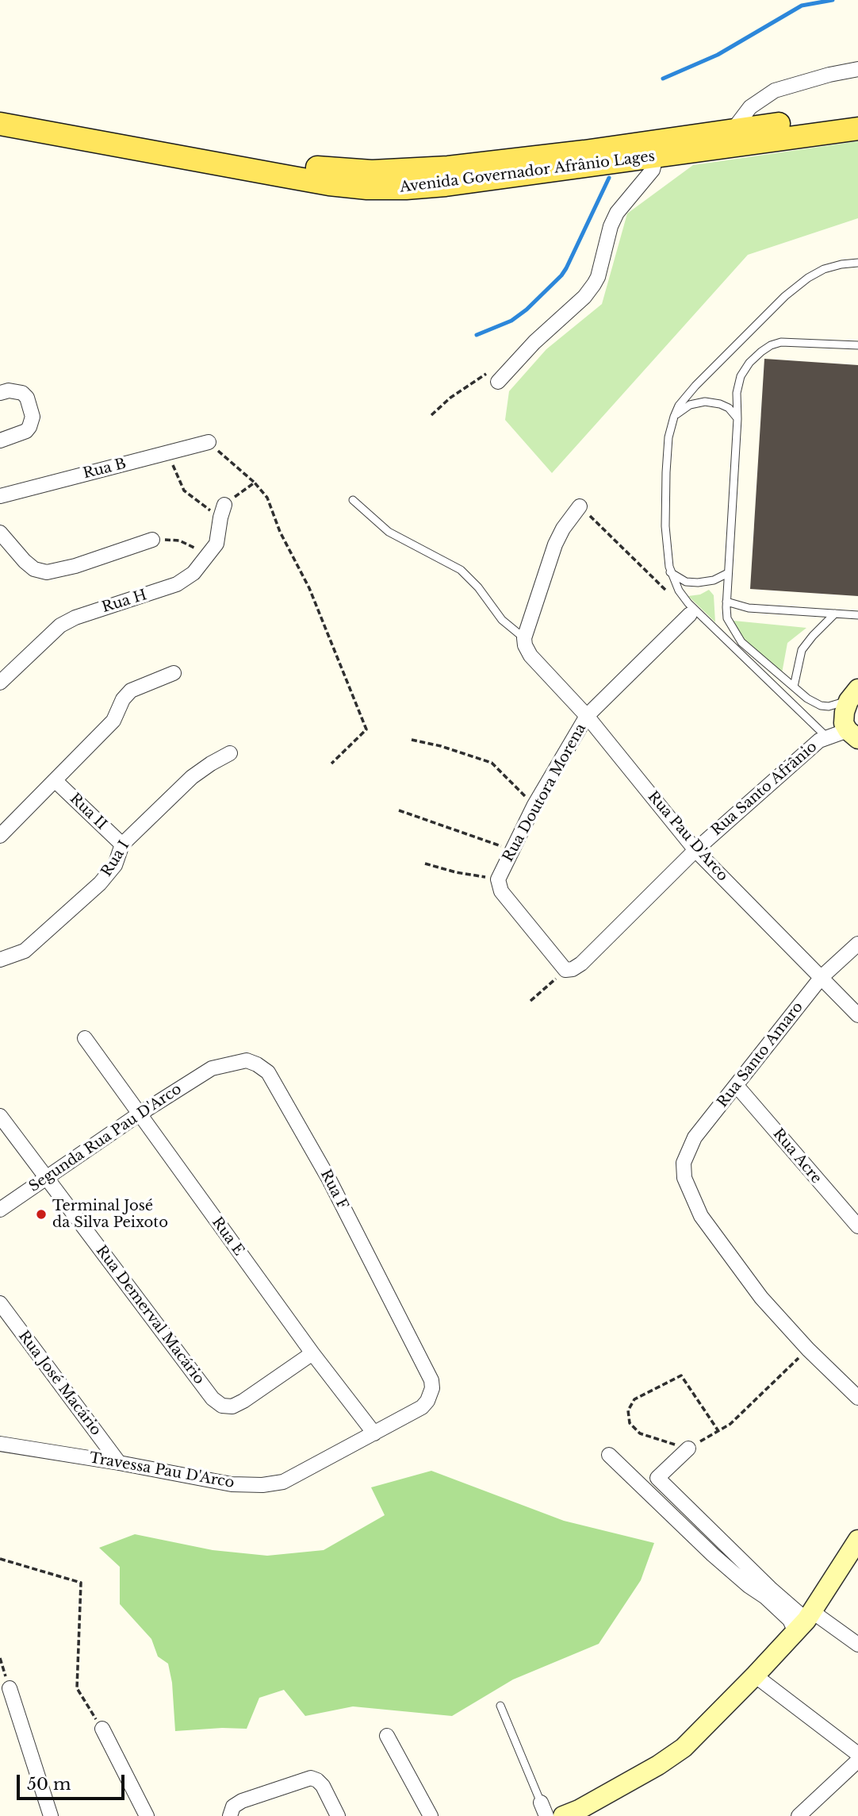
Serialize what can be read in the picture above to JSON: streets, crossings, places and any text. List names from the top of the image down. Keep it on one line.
{"streets":{"main road":["Avenida Governador Afrânio Lages"],"street":["Rua B","Rua H","Rua Santo Afrânio","Rua Doutora Morena","Rua II","Rua Pau D'Arco","Rua I","Rua Santo Amaro","Segunda Rua Pau D'Arco","Rua Acre","Rua F","Rua E","Rua Demerval Macário","Rua José Macário","Travessa Pau D'Arco"]},"crossings":[["Rua Santo Afrânio","Rua Pau D'Arco"],["Rua Doutora Morena","Rua Pau D'Arco"],["Rua II","Rua I"],["Rua Pau D'Arco","Rua Santo Amaro"],["Rua Santo Amaro","Rua Acre"],["Segunda Rua Pau D'Arco","Rua F"],["Segunda Rua Pau D'Arco","Rua E"],["Segunda Rua Pau D'Arco","Rua Demerval Macário"],["Rua F","Travessa Pau D'Arco"],["Rua E","Rua Demerval Macário"],["Rua E","Travessa Pau D'Arco"],["Rua José Macário","Travessa Pau D'Arco"]],"places":["Terminal José da Silva Peixoto"],"scale_bar":"50 m"}
